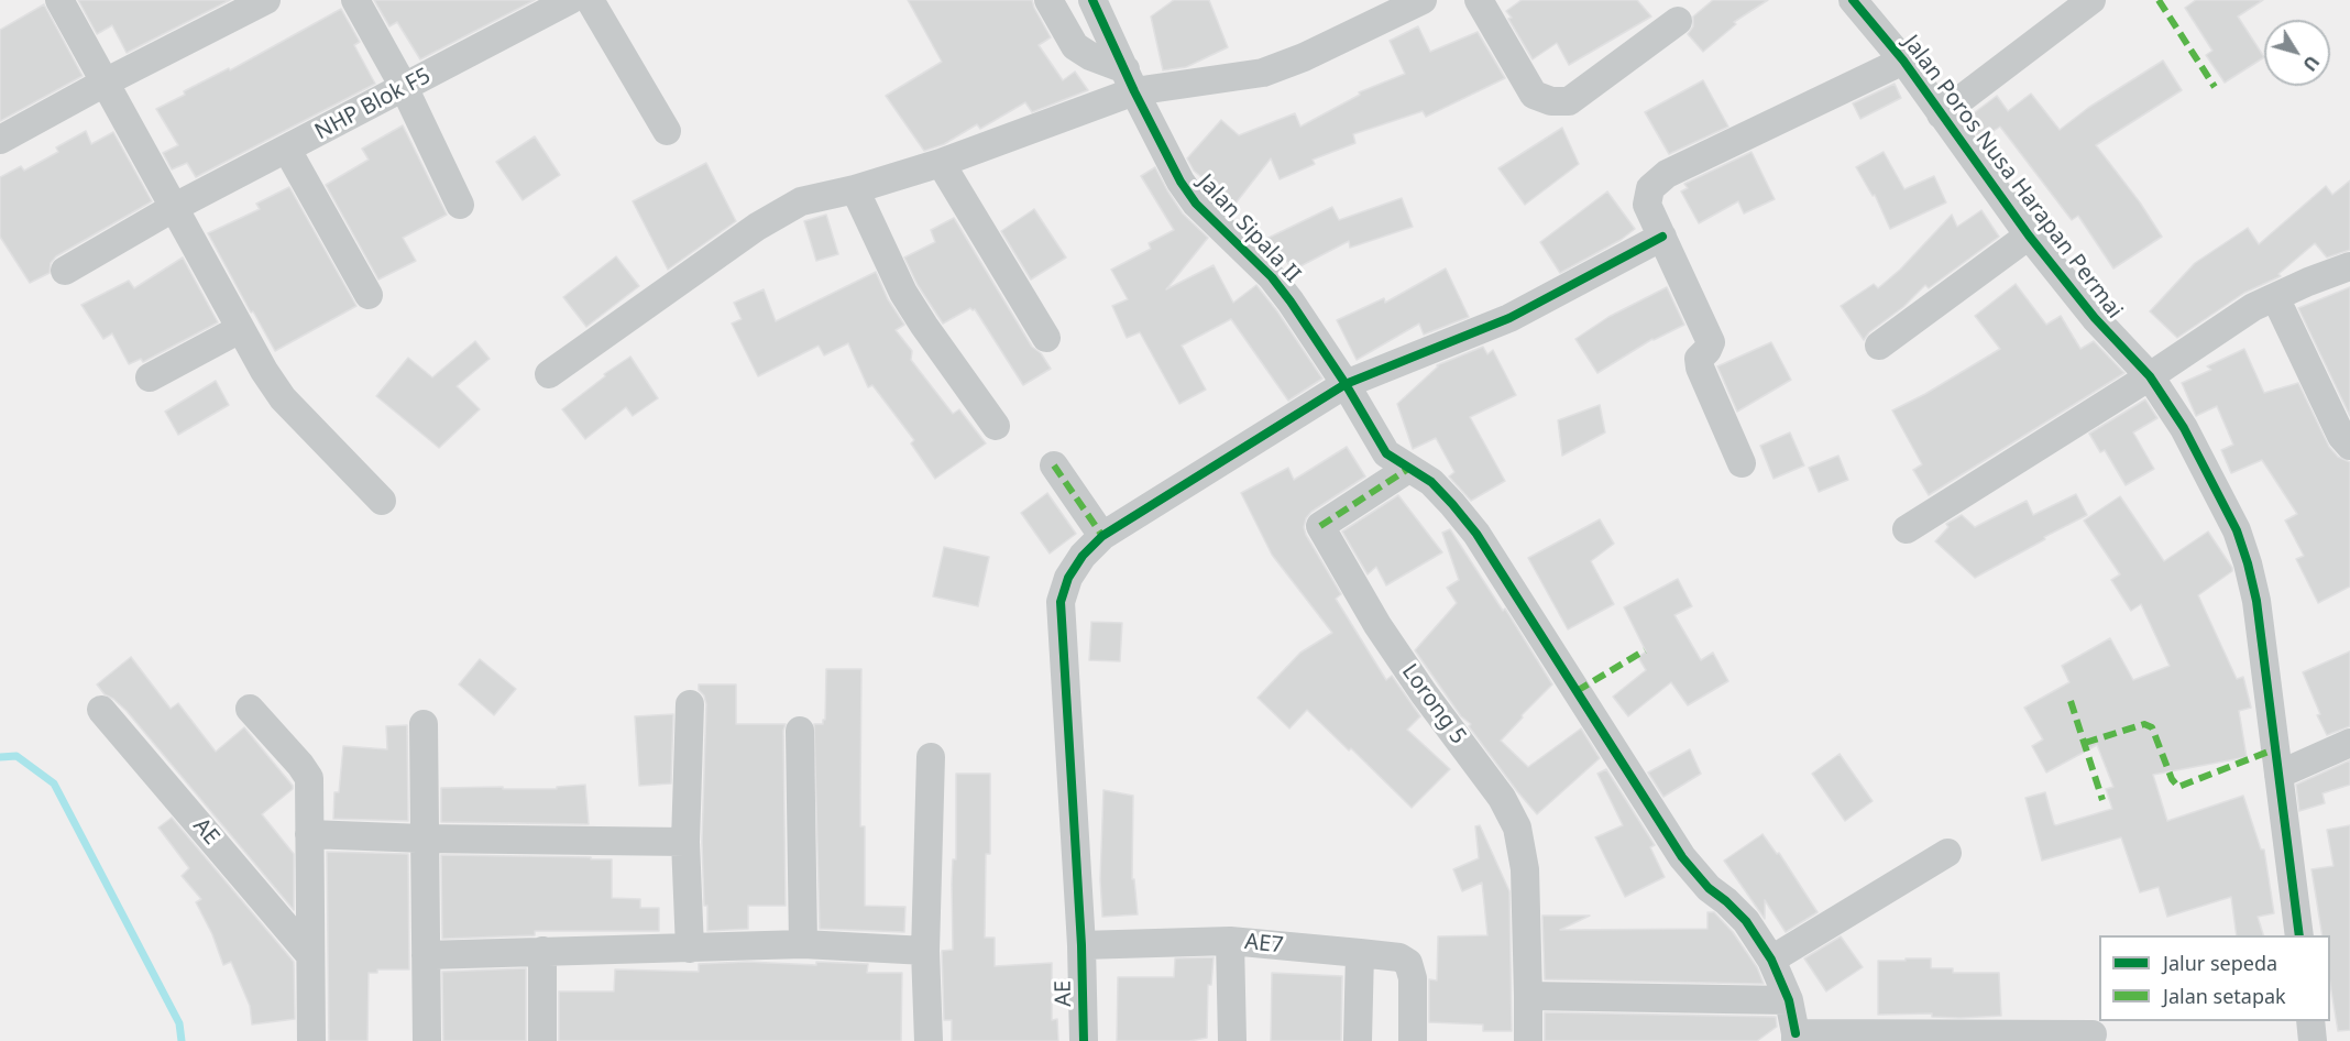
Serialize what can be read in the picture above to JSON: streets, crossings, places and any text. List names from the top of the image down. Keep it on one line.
{"streets":{"street":["NHP Blok F5","Jalan Poros Nusa Harapan Permai","Jalan Sipala II","Lorong 5","AE","AE7"]},"crossings":[["Jalan Sipala II","Lorong 5"],["Jalan Sipala II","AE"],["AE","AE7"]],"legend":["Jalur sepeda","Jalan setapak"],"north":"bottom right"}
